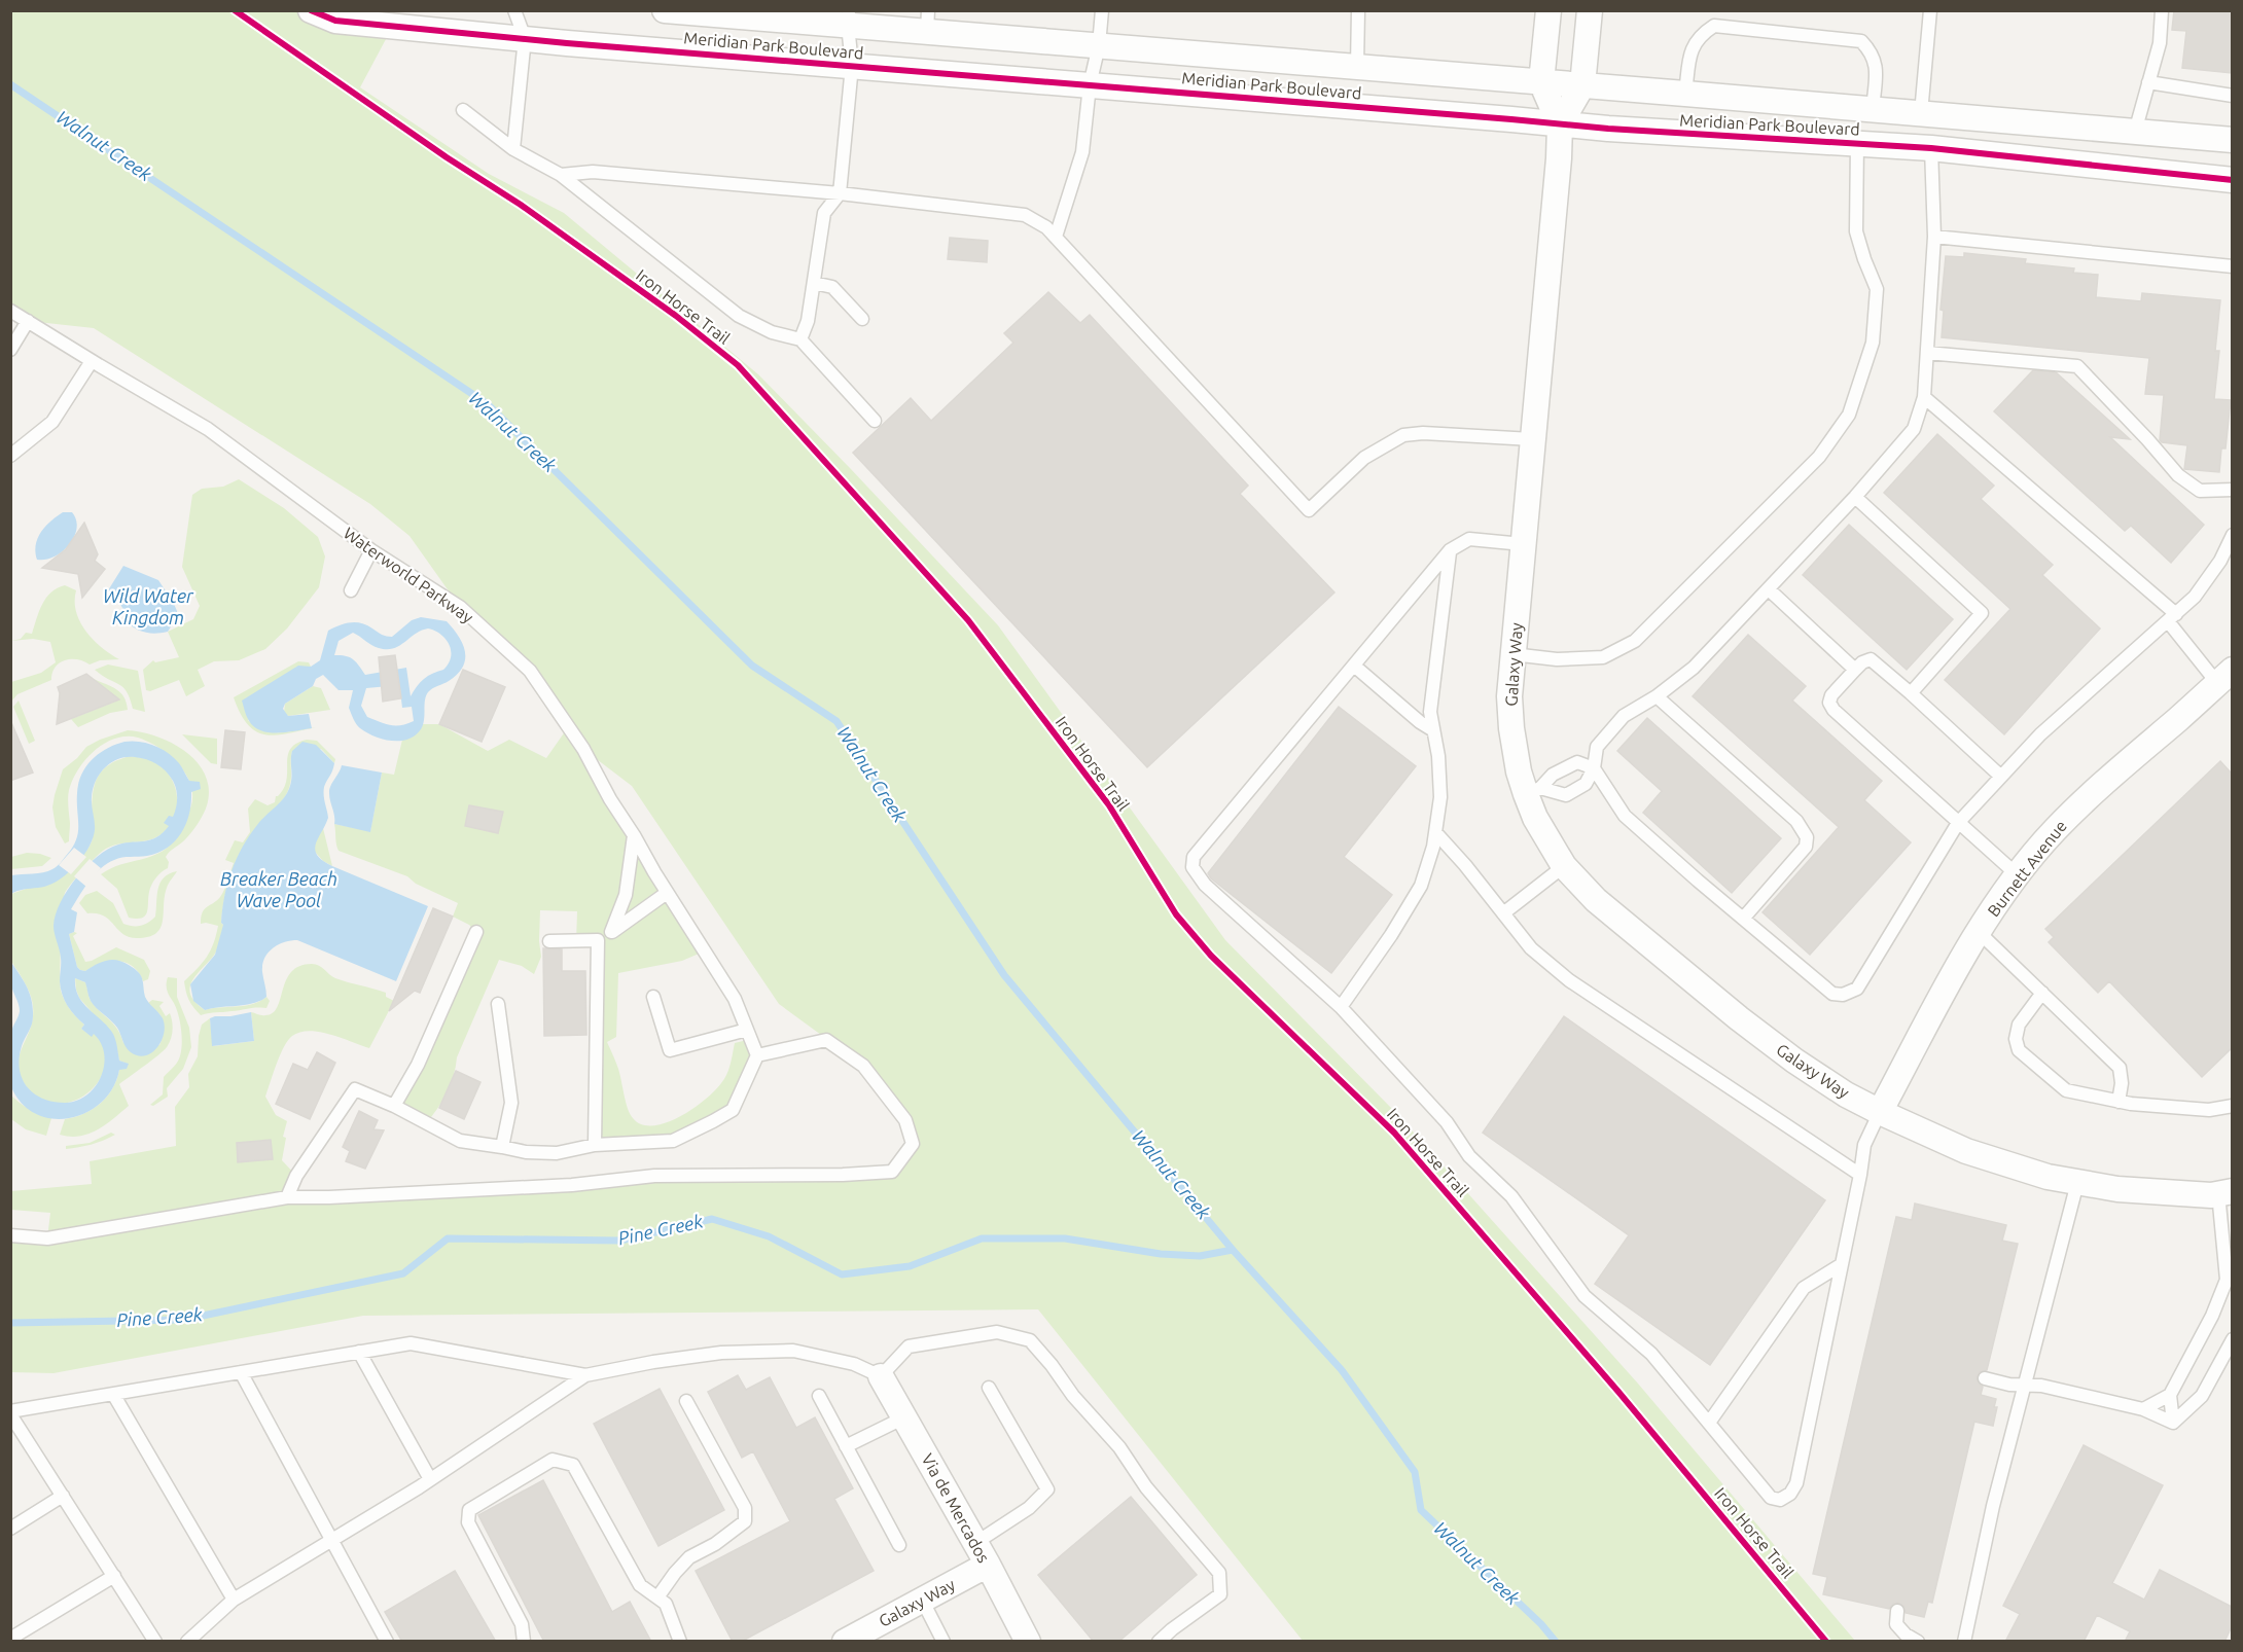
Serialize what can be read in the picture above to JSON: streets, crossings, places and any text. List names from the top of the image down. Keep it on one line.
{"streets":{"street":["Meridian Park Boulevard","Galaxy Way","Burnett Avenue","Via de Mercados"],"lane":["Waterworld Parkway"],"cycle path":["Iron Horse Trail"]},"crossings":[["Meridian Park Boulevard","Galaxy Way"],["Galaxy Way","Burnett Avenue"],["Galaxy Way","Via de Mercados"]],"water":["Walnut Creek","Wild Water Kingdom","Breaker Beach Wave Pool","Pine Creek"]}
